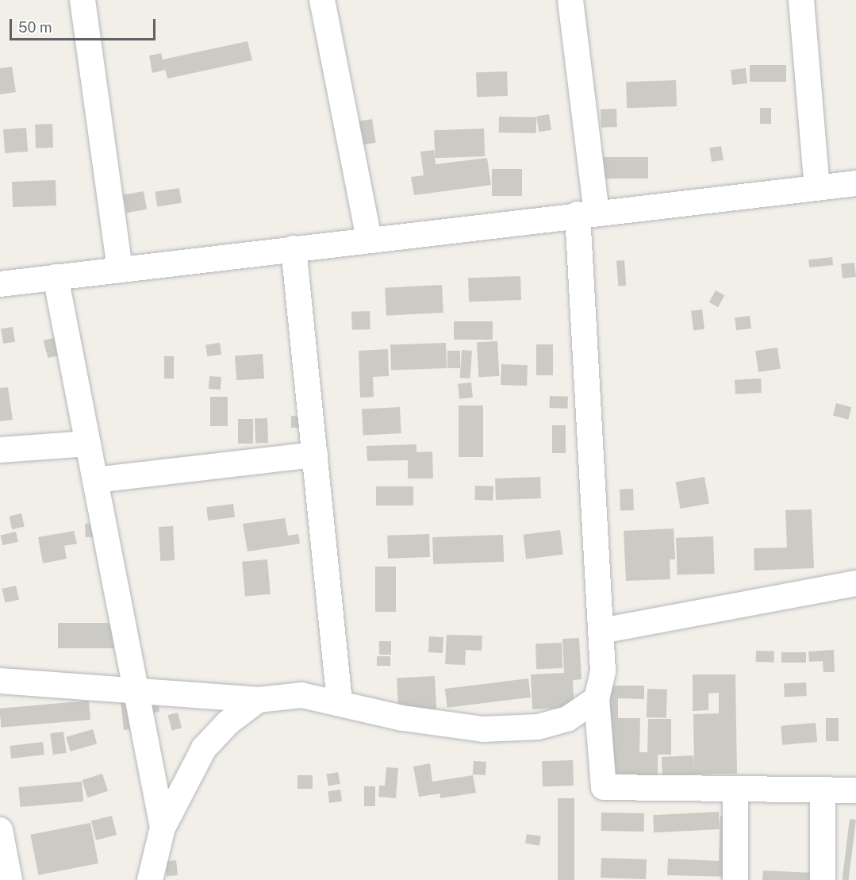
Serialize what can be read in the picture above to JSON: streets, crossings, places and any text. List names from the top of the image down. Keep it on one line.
{"scale_bar":"50 m"}
